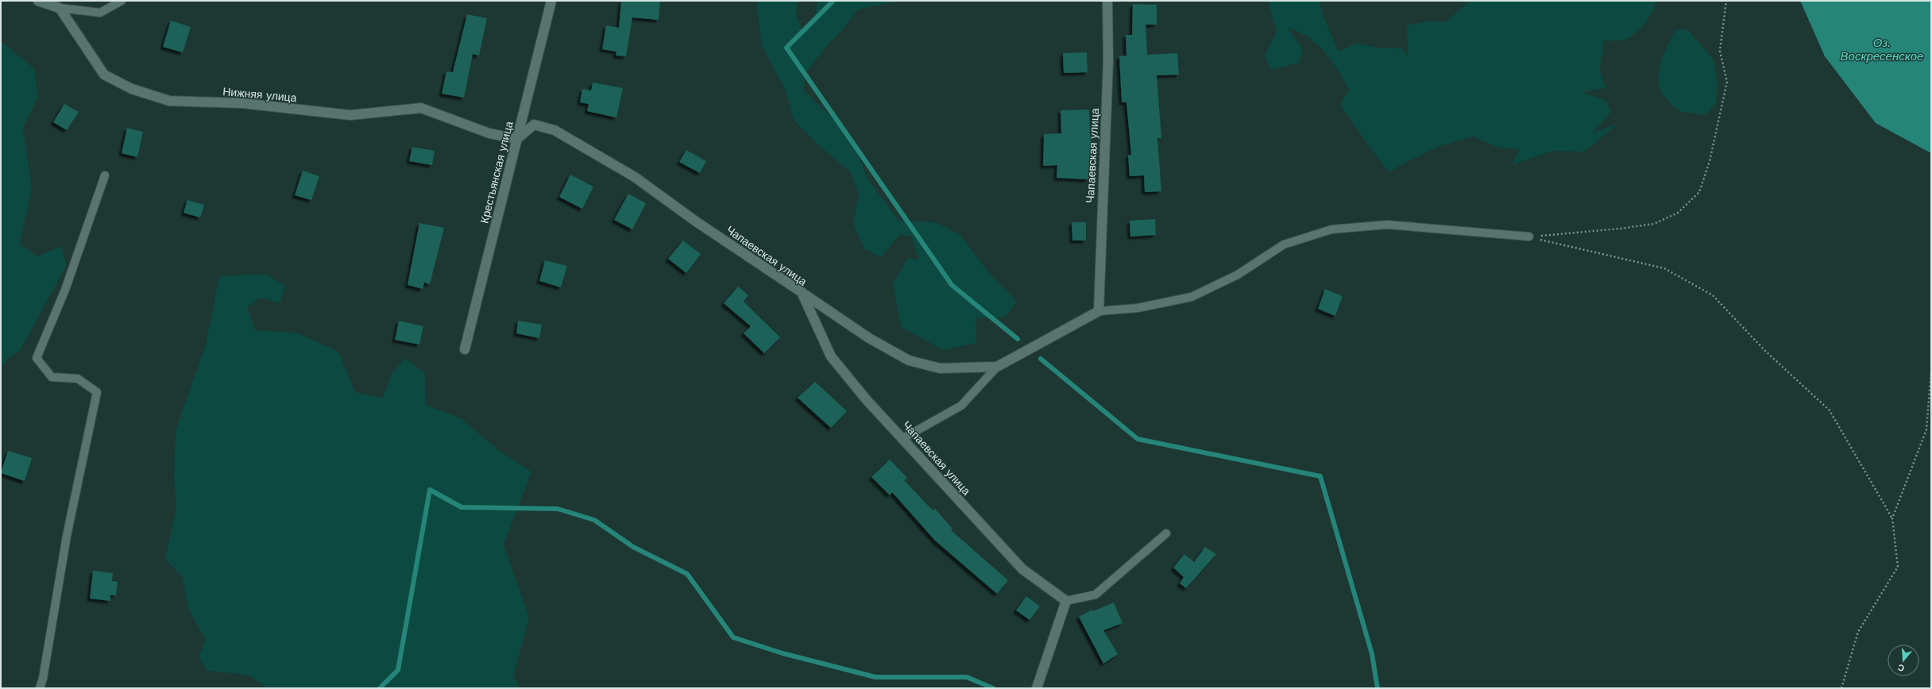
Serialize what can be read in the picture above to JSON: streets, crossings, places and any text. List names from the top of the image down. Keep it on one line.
{"streets":{"street":["Нижняя улица","Чапаевская улица","Крестьянская улица"]},"crossings":[["Нижняя улица","Чапаевская улица"],["Нижняя улица","Крестьянская улица"],["Чапаевская улица","Крестьянская улица"]],"water":["Оз. Воскресенское"],"north":"bottom"}
